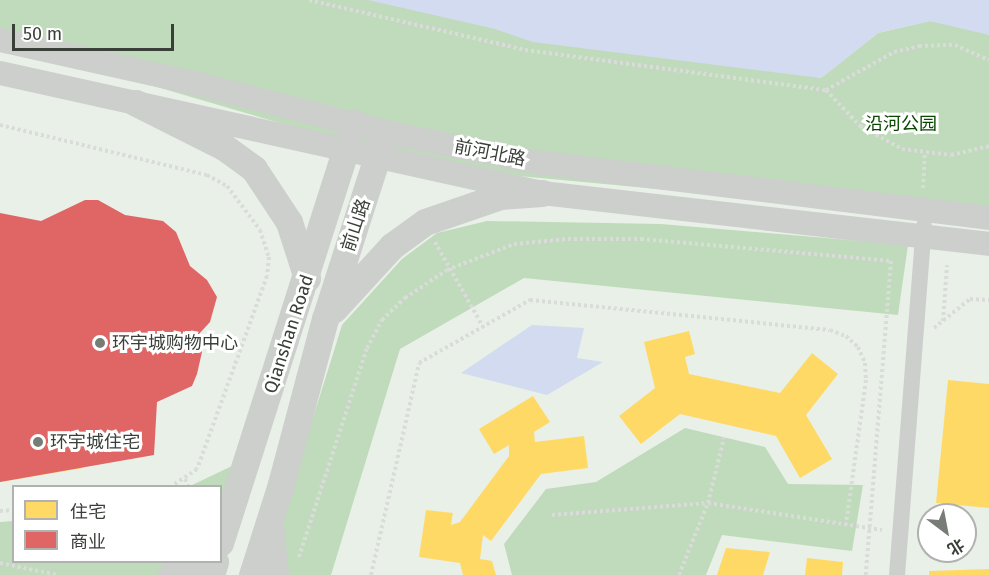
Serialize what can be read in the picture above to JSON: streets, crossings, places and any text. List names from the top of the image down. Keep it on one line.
{"streets":{"main road":["前河北路","前山路","Qianshan Road"]},"crossings":[["前河北路","前山路"],["前河北路","Qianshan Road"],["前山路","Qianshan Road"]],"parks":["沿河公园"],"places":["环宇城购物中心","环宇城住宅"],"legend":["住宅","商业"],"scale_bar":"50 m","north":"bottom right"}
